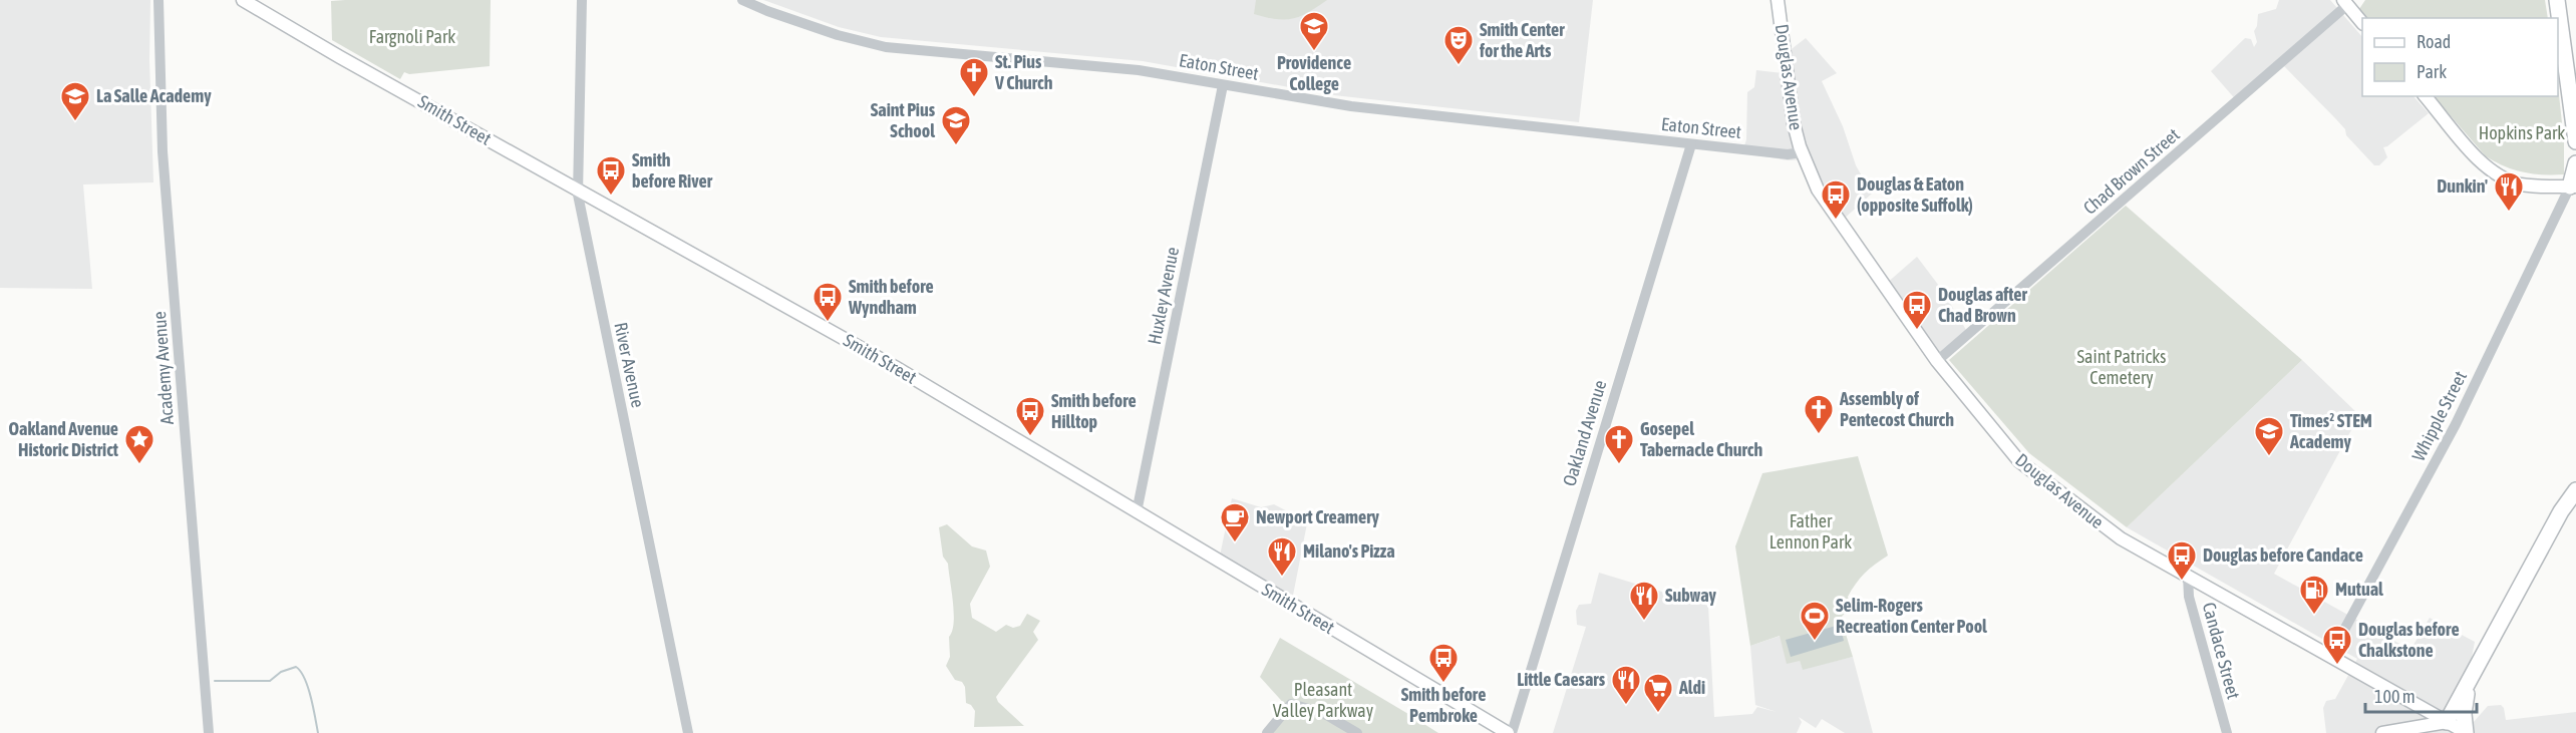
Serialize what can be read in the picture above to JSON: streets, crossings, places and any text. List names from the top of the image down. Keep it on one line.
{"streets":{"main road":["Douglas Avenue","Smith Street"],"street":["Eaton Street","Chad Brown Street","Huxley Avenue","River Avenue","Academy Avenue","Whipple Street","Oakland Avenue","Candace Street"]},"crossings":[["Eaton Street","Douglas Avenue"],["Eaton Street","Huxley Avenue"],["Eaton Street","Oakland Avenue"],["Douglas Avenue","Chad Brown Street"],["Douglas Avenue","Whipple Street"],["Douglas Avenue","Candace Street"],["Smith Street","Huxley Avenue"],["Smith Street","River Avenue"],["Smith Street","Oakland Avenue"]],"parks":["Fargnoli Park","Hopkins Park","Saint Patricks Cemetery","Father Lennon Park","Pleasant Valley Parkway"],"places":{"school or university":["Providence College","La Salle Academy","Saint Pius School","Times² STEM Academy"],"theatre":["Smith Center for the Arts"],"church":["St. Pius V Church","Assembly of Pentecost Church","Gosepel Tabernacle Church"],"bus stop":["Smith before River","Douglas & Eaton (opposite Suffolk)","Smith before Wyndham","Douglas after Chad Brown","Smith before Hilltop","Douglas before Candace","Douglas before Chalkstone","Smith before Pembroke"],"restaurant":["Dunkin'","Milano's Pizza","Subway","Little Caesars"],"place":["Oakland Avenue Historic District"],"cafe":["Newport Creamery"],"fuel station":["Mutual"],"sports":["Selim-Rogers Recreation Center Pool"],"supermarket":["Aldi"]},"legend":["Road","Park"],"scale_bar":"100 m"}
